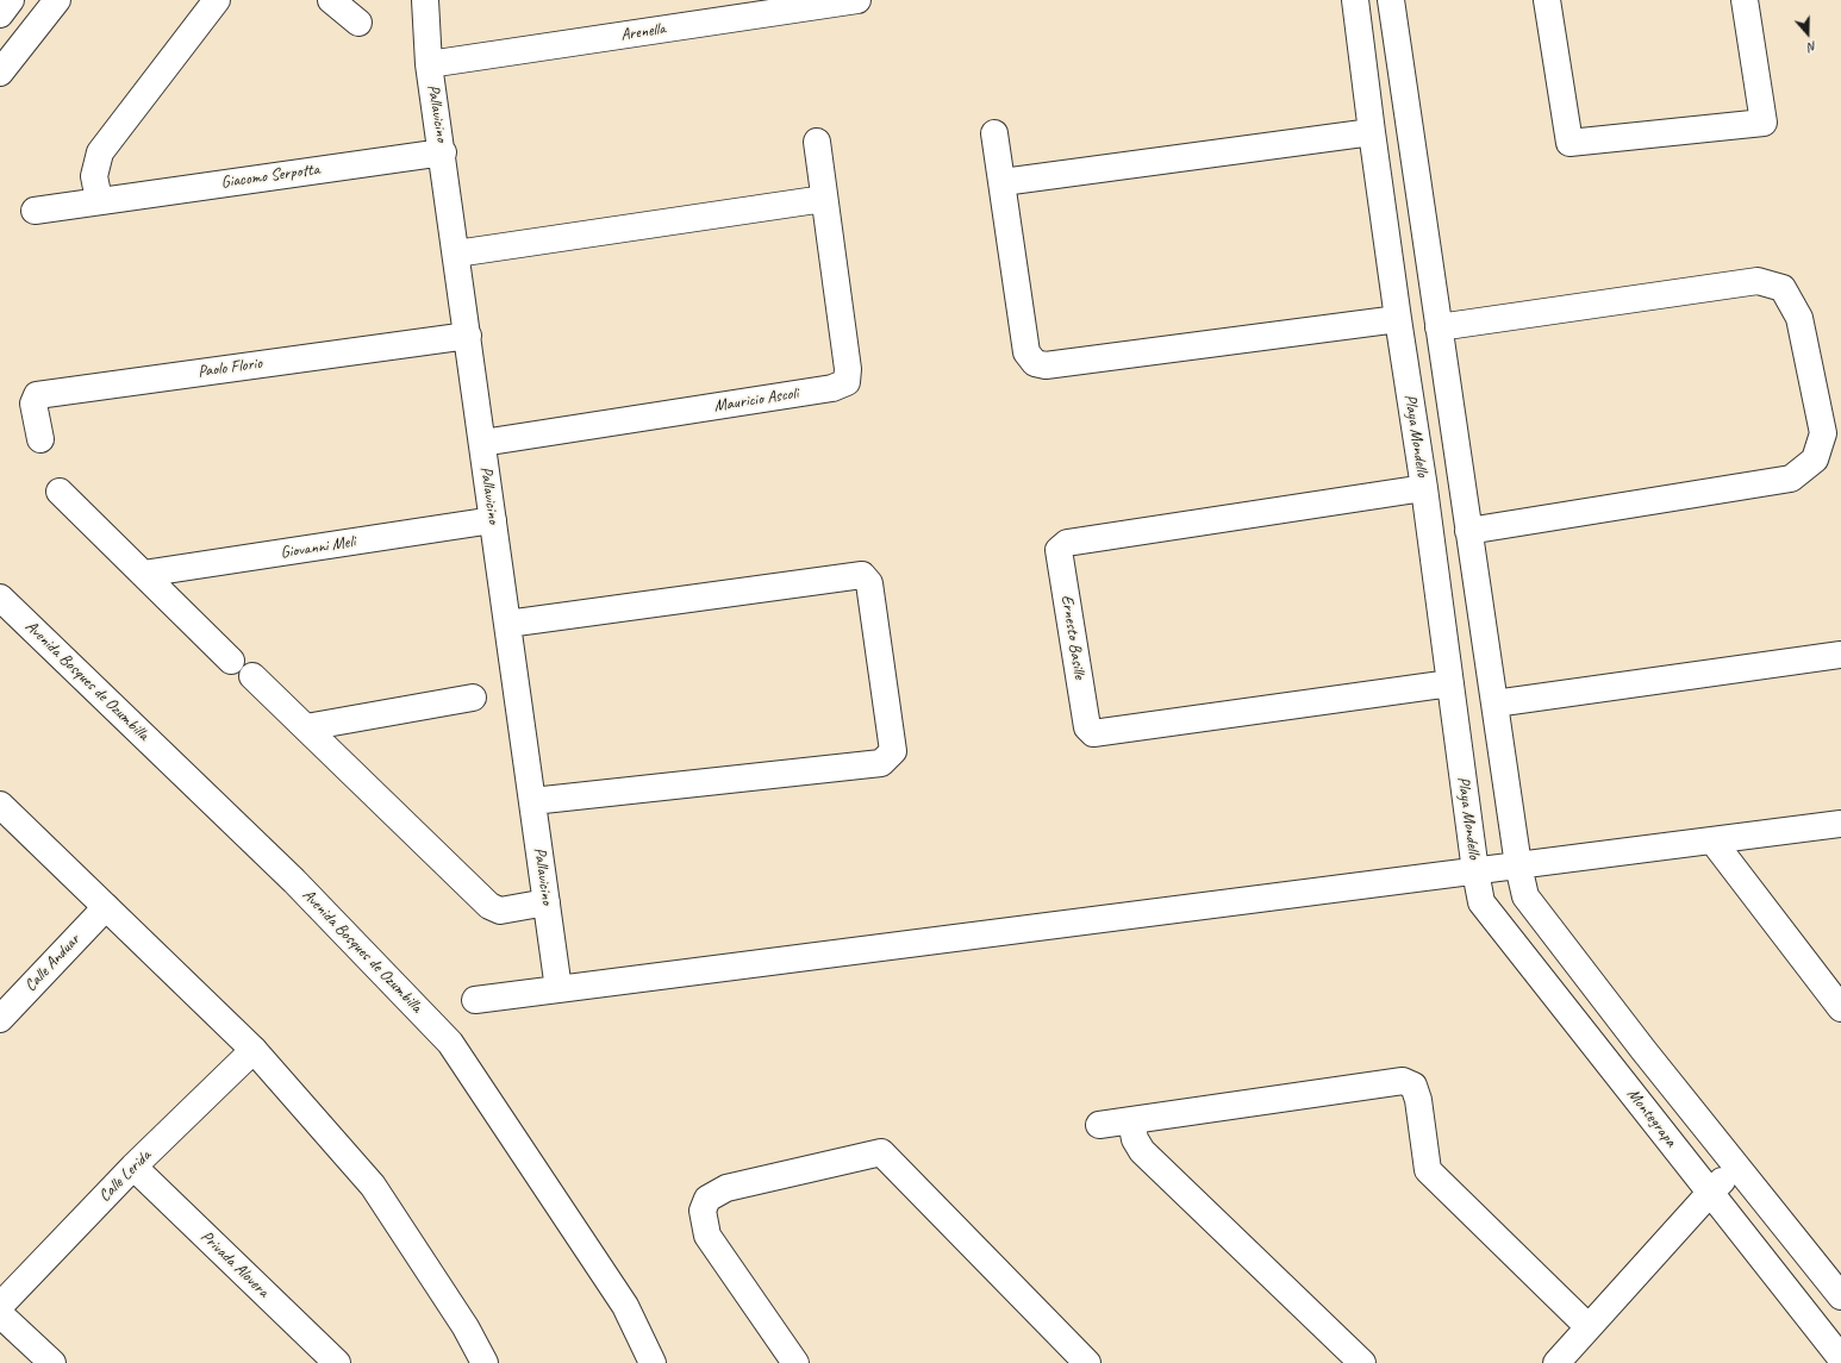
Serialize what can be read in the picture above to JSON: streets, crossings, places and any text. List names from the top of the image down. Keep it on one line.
{"streets":{"street":["Arenella","Pallavicino","Giacomo Serpotta","Paolo Florio","Mauricio Ascoli","Playa Mondello","Giovanni Meli","Ernesto Basille","Avenida Bosques de Ozumbilla","Calle Anduar","Montegrapa","Calle Lerida","Privada Alovera"]},"crossings":[["Arenella","Pallavicino"],["Pallavicino","Giacomo Serpotta"],["Pallavicino","Paolo Florio"],["Pallavicino","Mauricio Ascoli"],["Pallavicino","Giovanni Meli"],["Playa Mondello","Ernesto Basille"],["Playa Mondello","Montegrapa"],["Calle Lerida","Privada Alovera"]],"north":"bottom"}
